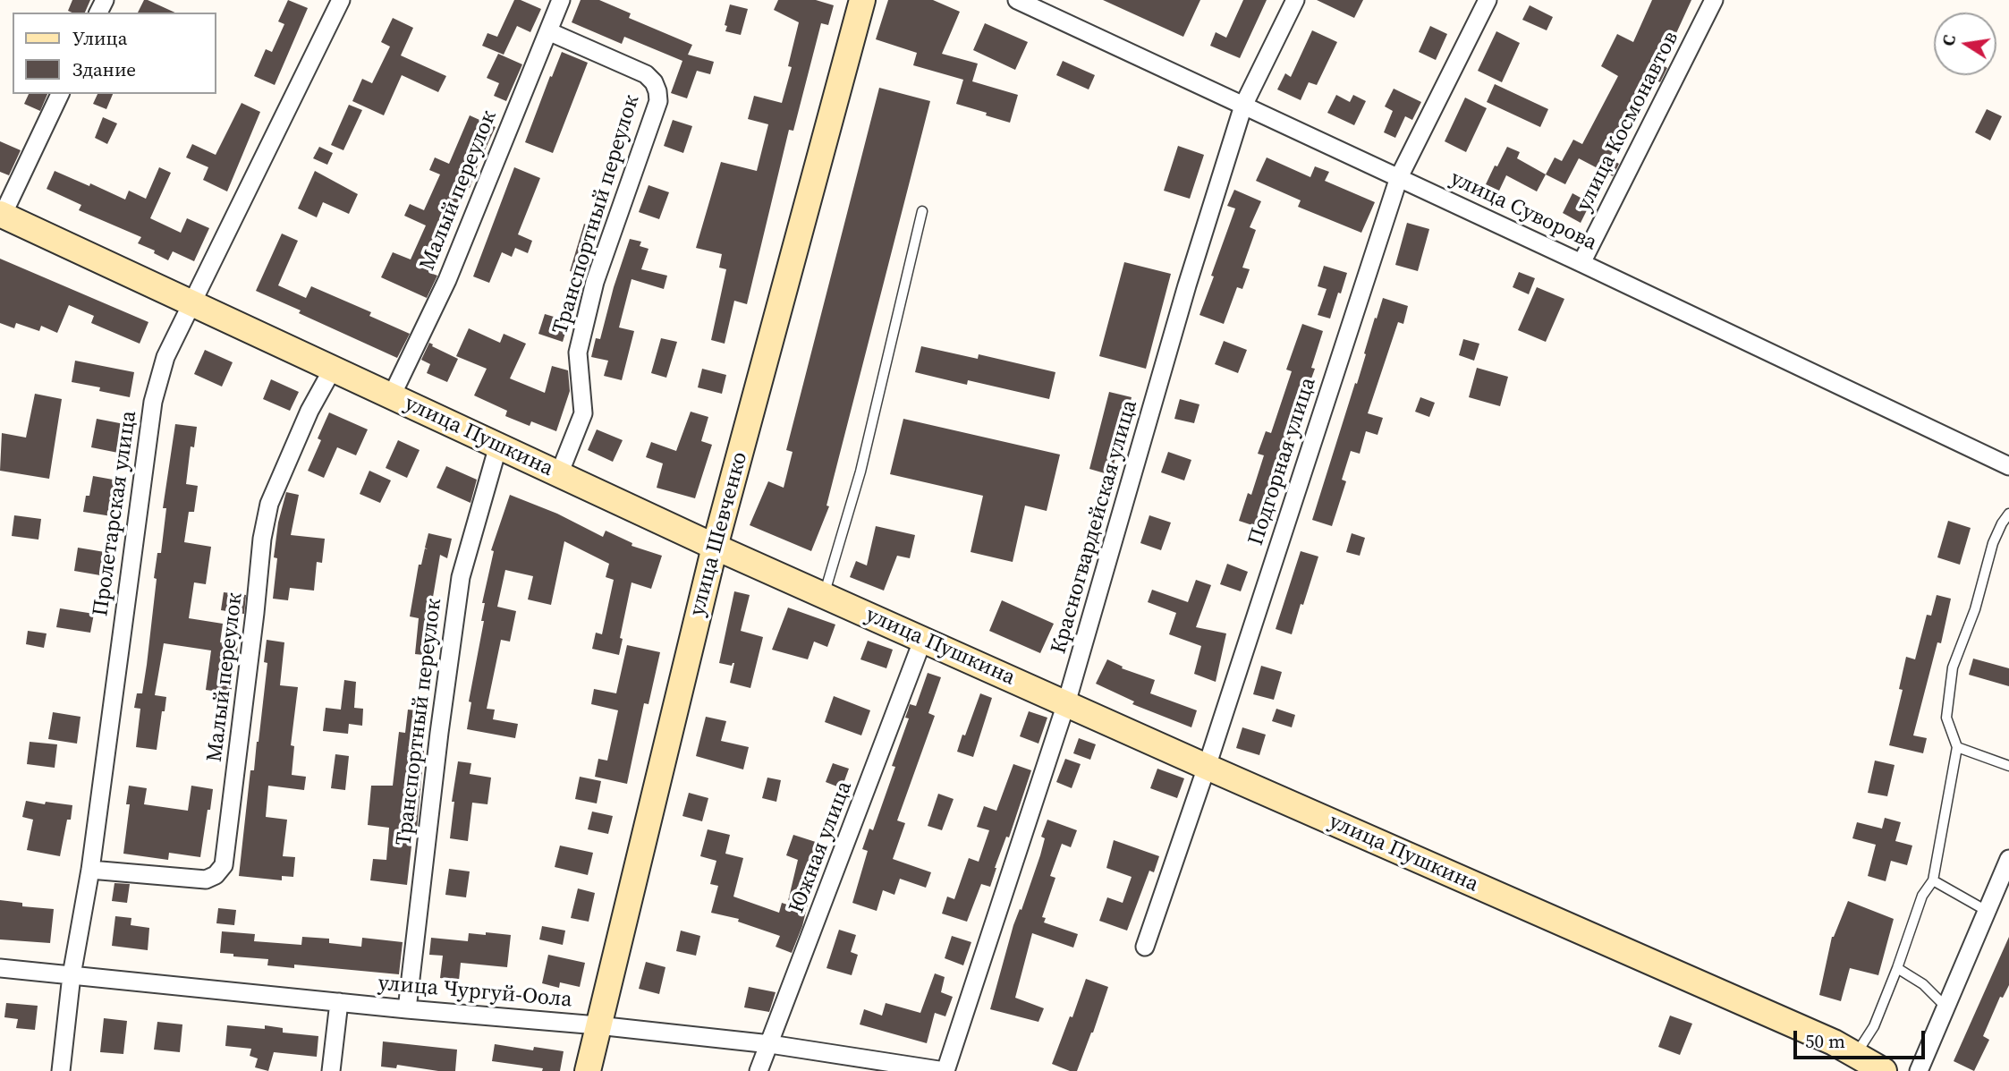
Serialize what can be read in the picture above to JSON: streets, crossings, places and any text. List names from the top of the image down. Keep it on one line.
{"streets":{"street":["улица Космонавтов","Малый переулок","улица Суворова","Транспортный переулок","улица Пушкина","Подгорная улица","Пролетарская улица","Красногвардейская улица","улица Шевченко","Южная улица","улица Чургуй-Оола"]},"crossings":[["улица Космонавтов","улица Суворова"],["Малый переулок","Транспортный переулок"],["Малый переулок","улица Пушкина"],["Малый переулок","Пролетарская улица"],["улица Суворова","Подгорная улица"],["улица Суворова","Красногвардейская улица"],["Транспортный переулок","улица Пушкина"],["Транспортный переулок","улица Чургуй-Оола"],["улица Пушкина","Подгорная улица"],["улица Пушкина","Пролетарская улица"],["улица Пушкина","Красногвардейская улица"],["улица Пушкина","улица Шевченко"],["улица Пушкина","Южная улица"],["Пролетарская улица","улица Чургуй-Оола"],["Красногвардейская улица","улица Чургуй-Оола"],["улица Шевченко","улица Чургуй-Оола"],["Южная улица","улица Чургуй-Оола"]],"legend":["Улица","Здание"],"scale_bar":"50 m","north":"left"}
